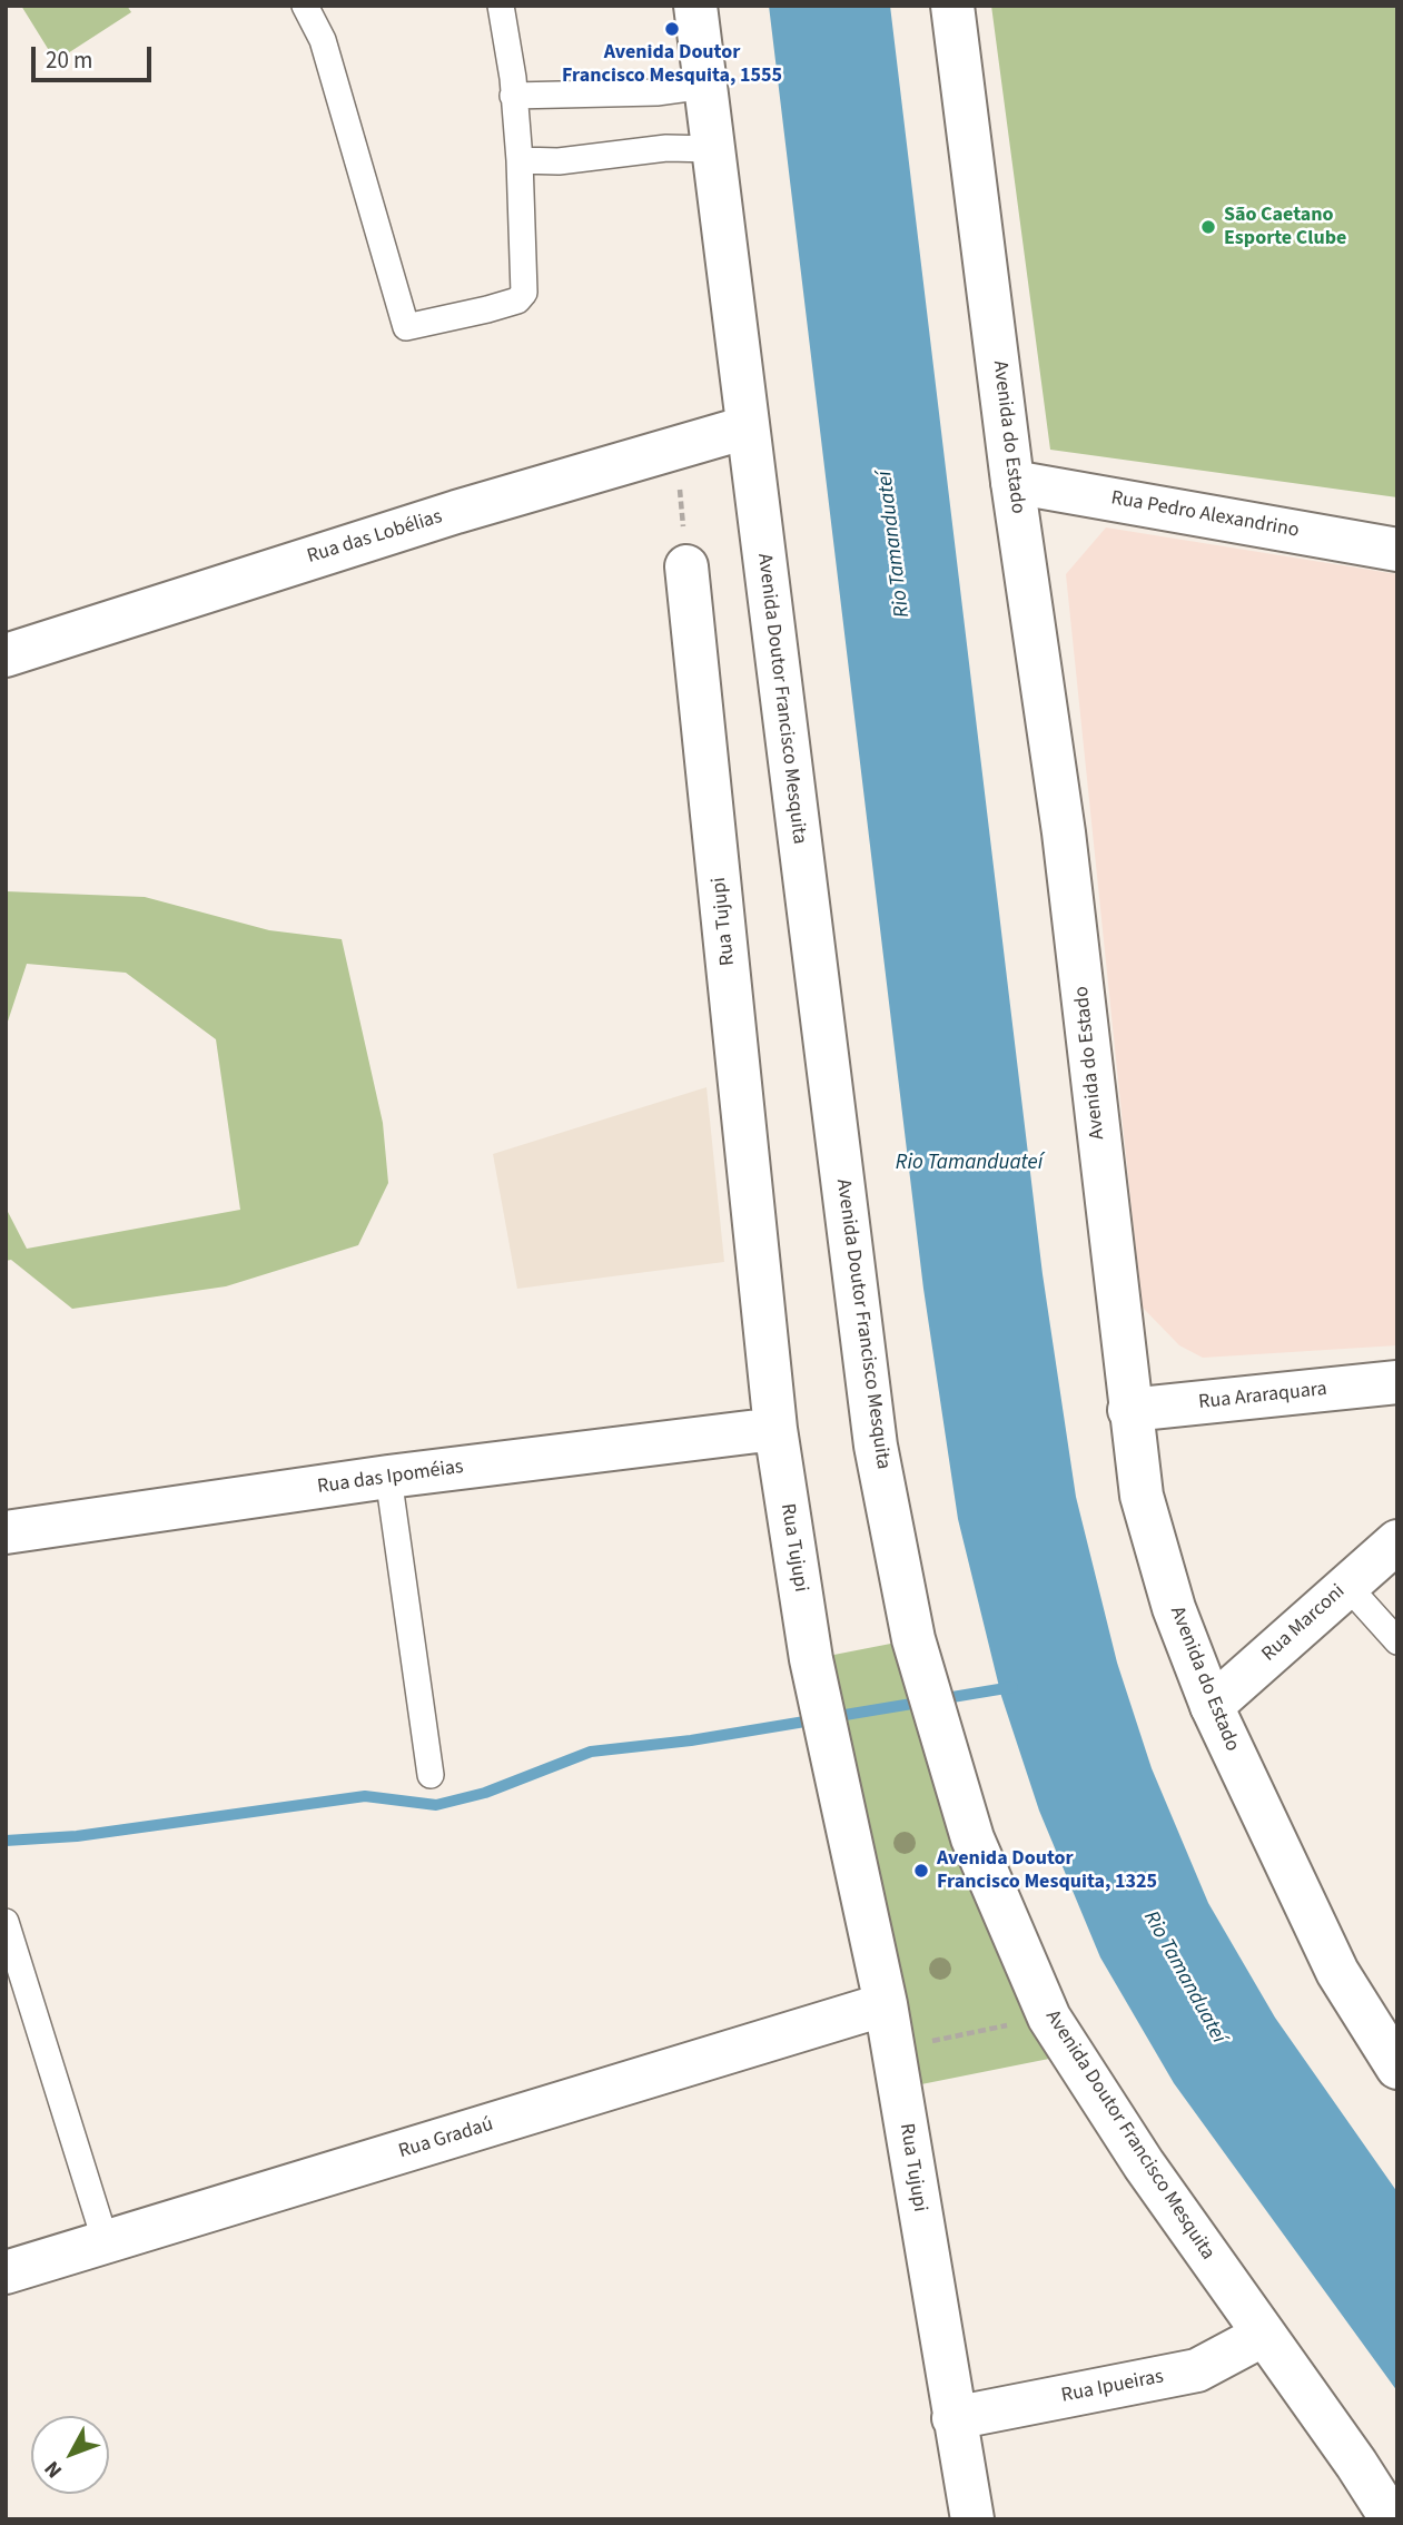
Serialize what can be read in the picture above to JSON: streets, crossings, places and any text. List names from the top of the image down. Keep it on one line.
{"streets":{"main road":["Avenida do Estado","Rua Pedro Alexandrino","Rua das Lobélias","Avenida Doutor Francisco Mesquita","Rua Tujupi","Rua Araraquara","Rua das Ipoméias","Rua Marconi","Rua Gradaú","Rua Ipueiras"]},"crossings":[["Avenida do Estado","Rua Pedro Alexandrino"],["Avenida do Estado","Rua Araraquara"],["Avenida do Estado","Rua Marconi"],["Rua das Lobélias","Avenida Doutor Francisco Mesquita"],["Avenida Doutor Francisco Mesquita","Rua Ipueiras"],["Rua Tujupi","Rua das Ipoméias"],["Rua Tujupi","Rua Gradaú"],["Rua Tujupi","Rua Ipueiras"]],"water":["Rio Tamanduateí"],"places":["Avenida Doutor Francisco Mesquita, 1555","São Caetano Esporte Clube","Avenida Doutor Francisco Mesquita, 1325"],"scale_bar":"20 m","north":"bottom left"}
